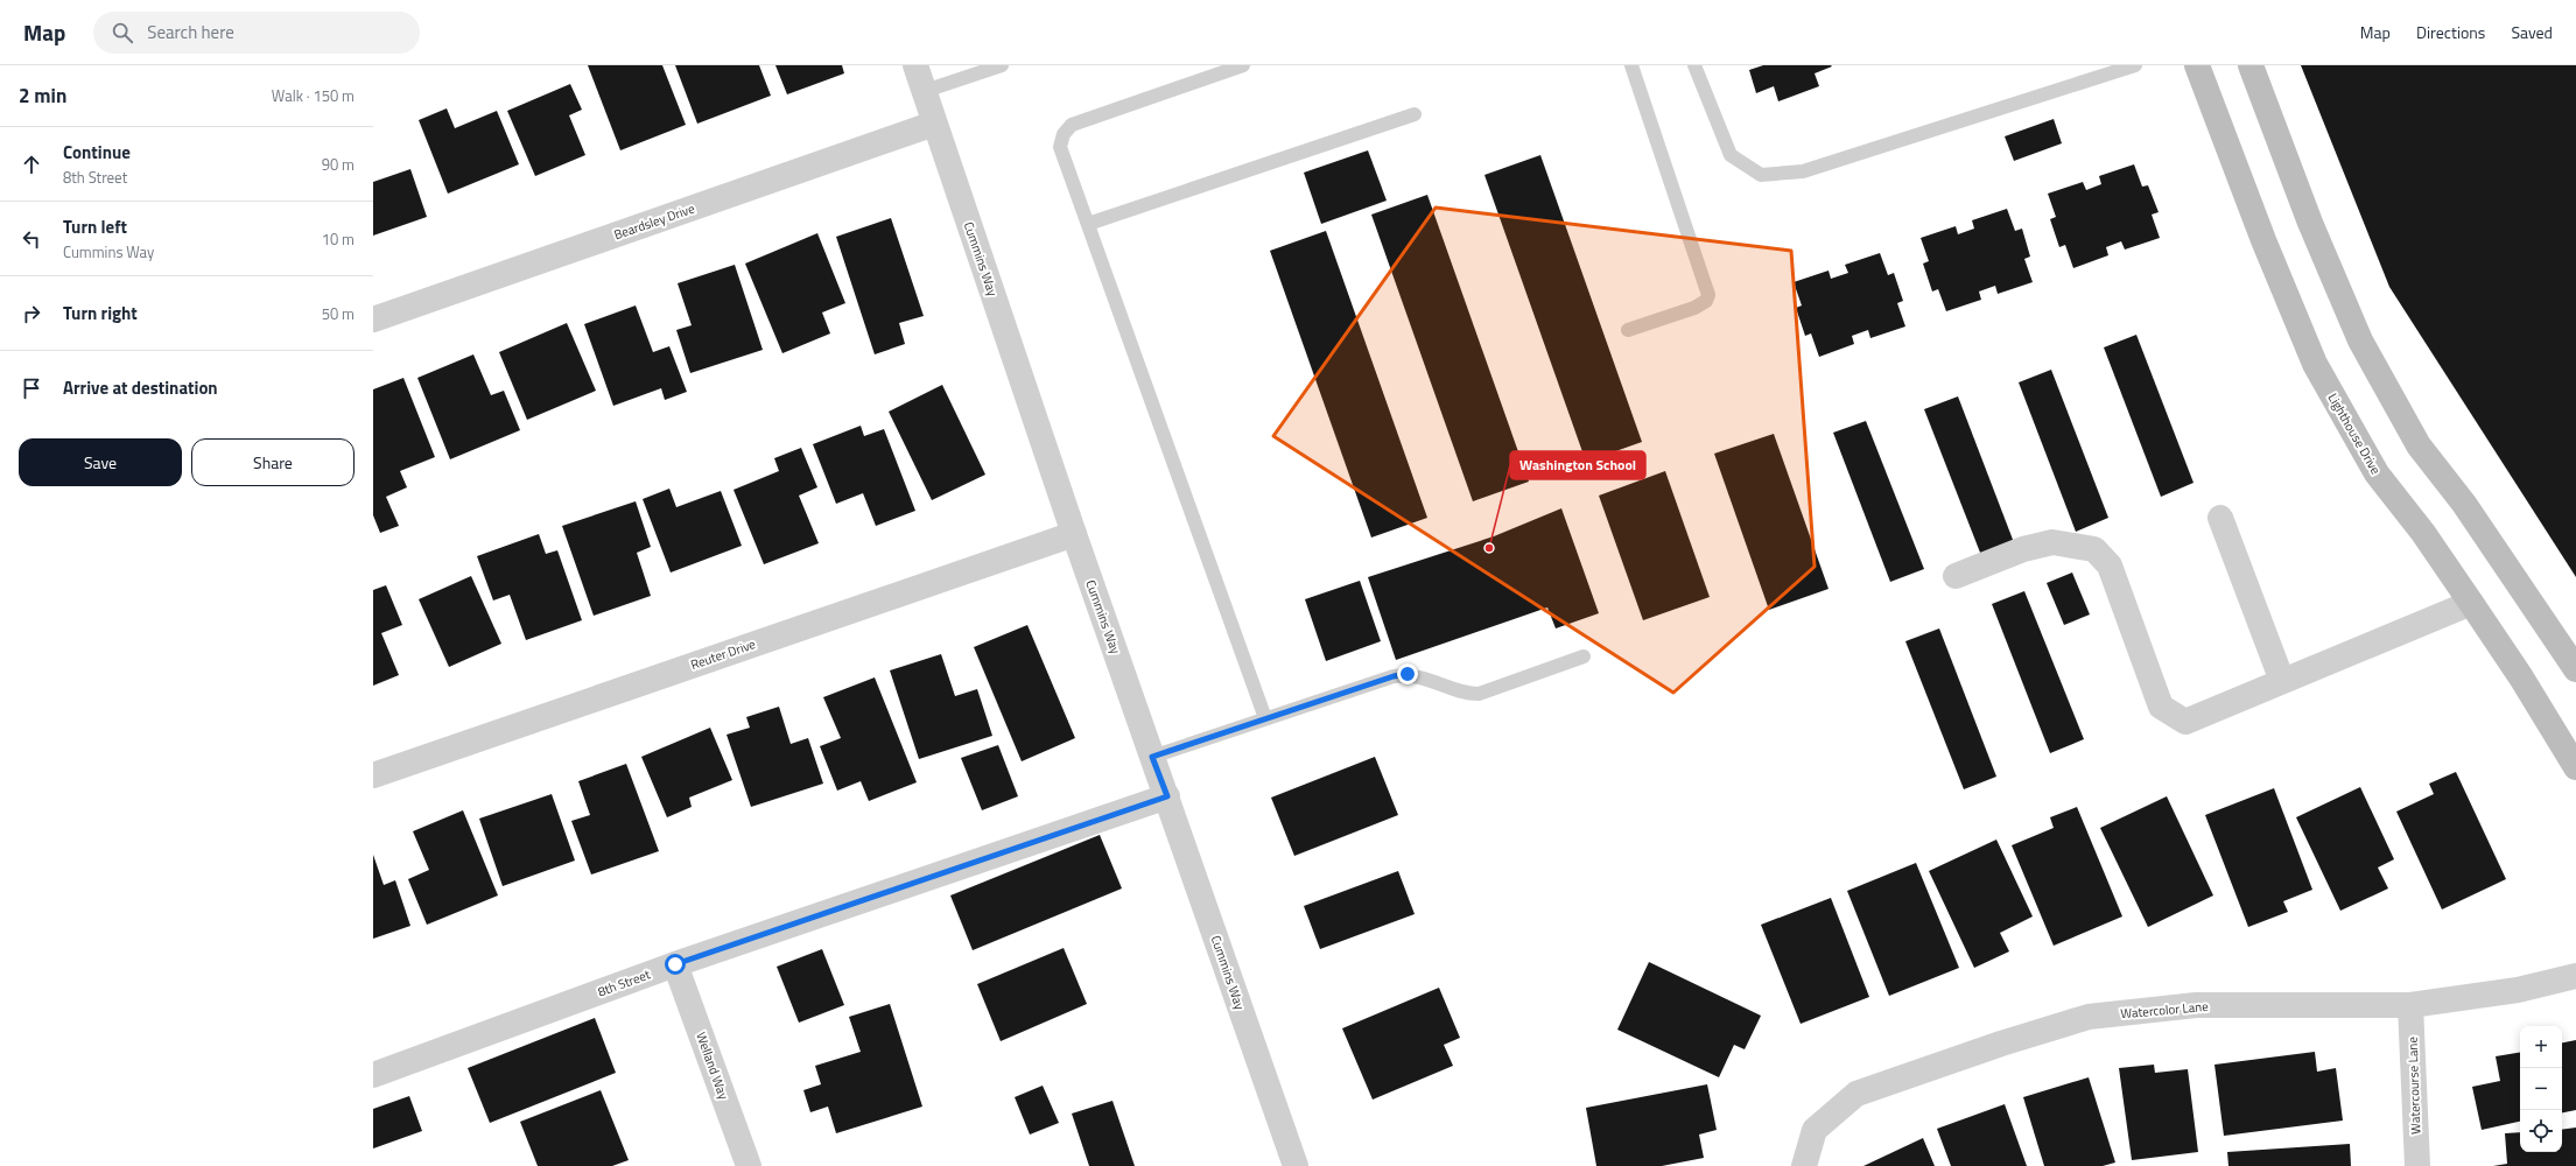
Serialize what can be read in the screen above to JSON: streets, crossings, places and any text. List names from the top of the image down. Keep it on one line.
{"streets":{"street":["Beardsley Drive","Cummins Way","Lighthouse Drive","Reuter Drive","8th Street","Watercolor Lane","Welland Way","Watercourse Lane"]},"crossings":[["Beardsley Drive","Cummins Way"],["Cummins Way","Reuter Drive"],["Cummins Way","8th Street"],["8th Street","Welland Way"],["Watercolor Lane","Watercourse Lane"]],"places":["Washington School"],"page":{"header":"Map","search":"Search here","nav":["Map","Directions","Saved"],"heading":["2 min","Walk · 150 m"],"list":[["Continue","8th Street","90 m"],["Turn left","Cummins Way","10 m"],["Turn right","50 m"],"Arrive at destination"],"buttons":["Save","Share"],"map_buttons":["+","−"]}}
